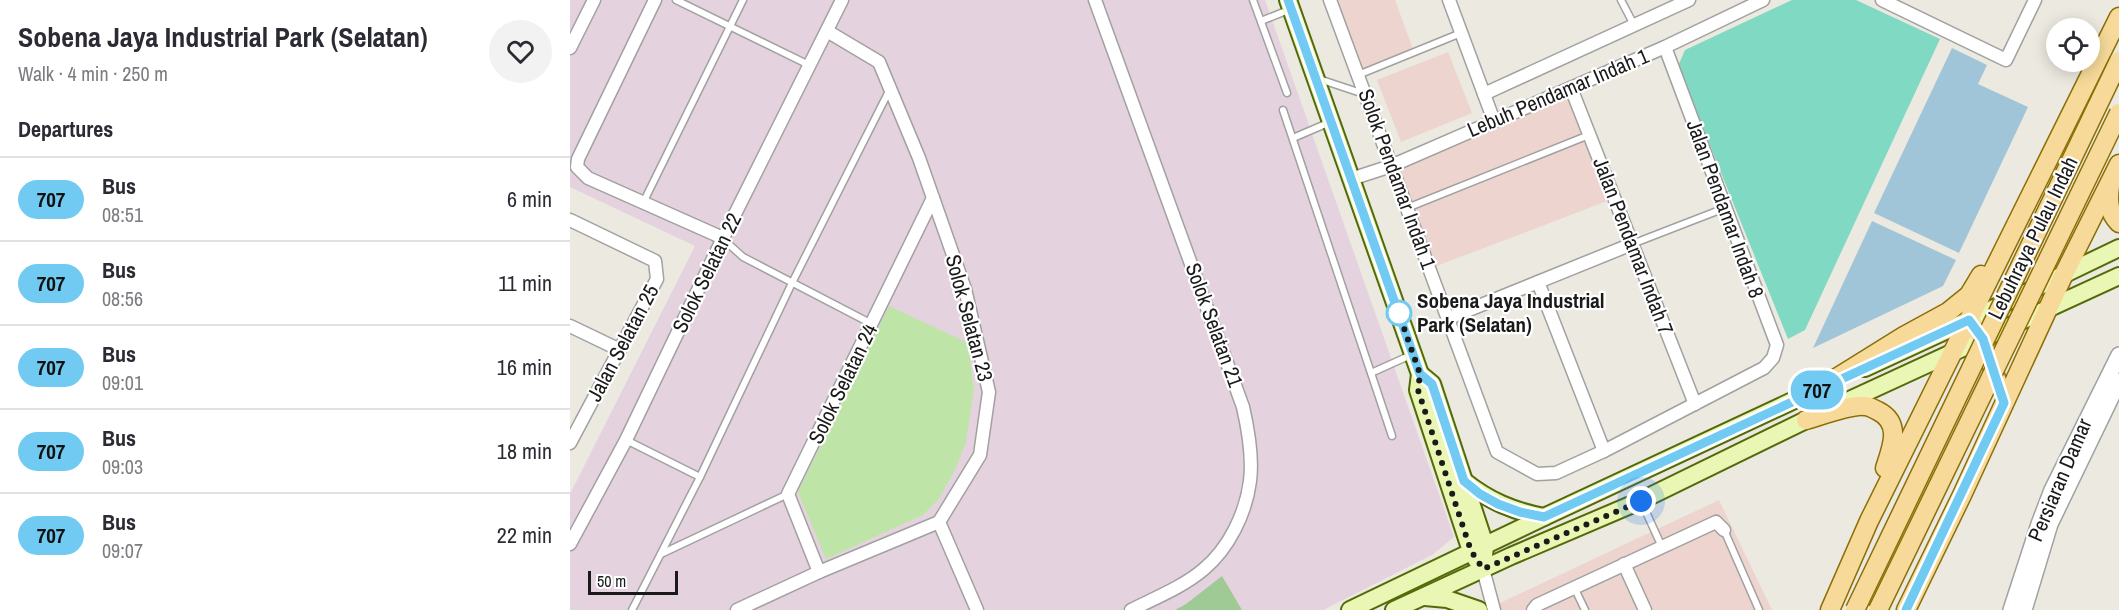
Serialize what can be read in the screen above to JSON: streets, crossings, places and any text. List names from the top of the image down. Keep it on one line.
{"streets":{"main road":["Lebuhraya Pulau Indah"],"street":["Lebuh Pendamar Indah 1","Solok Pendamar Indah 1","Jalan Pendamar Indah 8","Jalan Pendamar Indah 7","Solok Selatan 22","Solok Selatan 23","Solok Selatan 21","Jalan Selatan 25","Solok Selatan 24","Persiaran Damar"]},"crossings":[["Lebuh Pendamar Indah 1","Solok Pendamar Indah 1"],["Lebuh Pendamar Indah 1","Jalan Pendamar Indah 8"],["Lebuh Pendamar Indah 1","Jalan Pendamar Indah 7"],["Solok Pendamar Indah 1","Jalan Pendamar Indah 8"],["Solok Pendamar Indah 1","Jalan Pendamar Indah 7"],["Solok Selatan 22","Solok Selatan 23"],["Solok Selatan 23","Solok Selatan 24"]],"places":["Sobena Jaya Industrial Park (Selatan)"],"lines":["bus line 707"],"scale_bar":"50 m","page":{"heading":[["Sobena Jaya Industrial Park (Selatan)","Walk · 4 min · 250 m"],"Departures"],"on_map":"707","list":[{"mark":"707","name":"Bus","note":"08:51","value":"6 min"},{"mark":"707","name":"Bus","note":"08:56","value":"11 min"},{"mark":"707","name":"Bus","note":"09:01","value":"16 min"},{"mark":"707","name":"Bus","note":"09:03","value":"18 min"},{"mark":"707","name":"Bus","note":"09:07","value":"22 min"}],"scale":"50 m"}}
